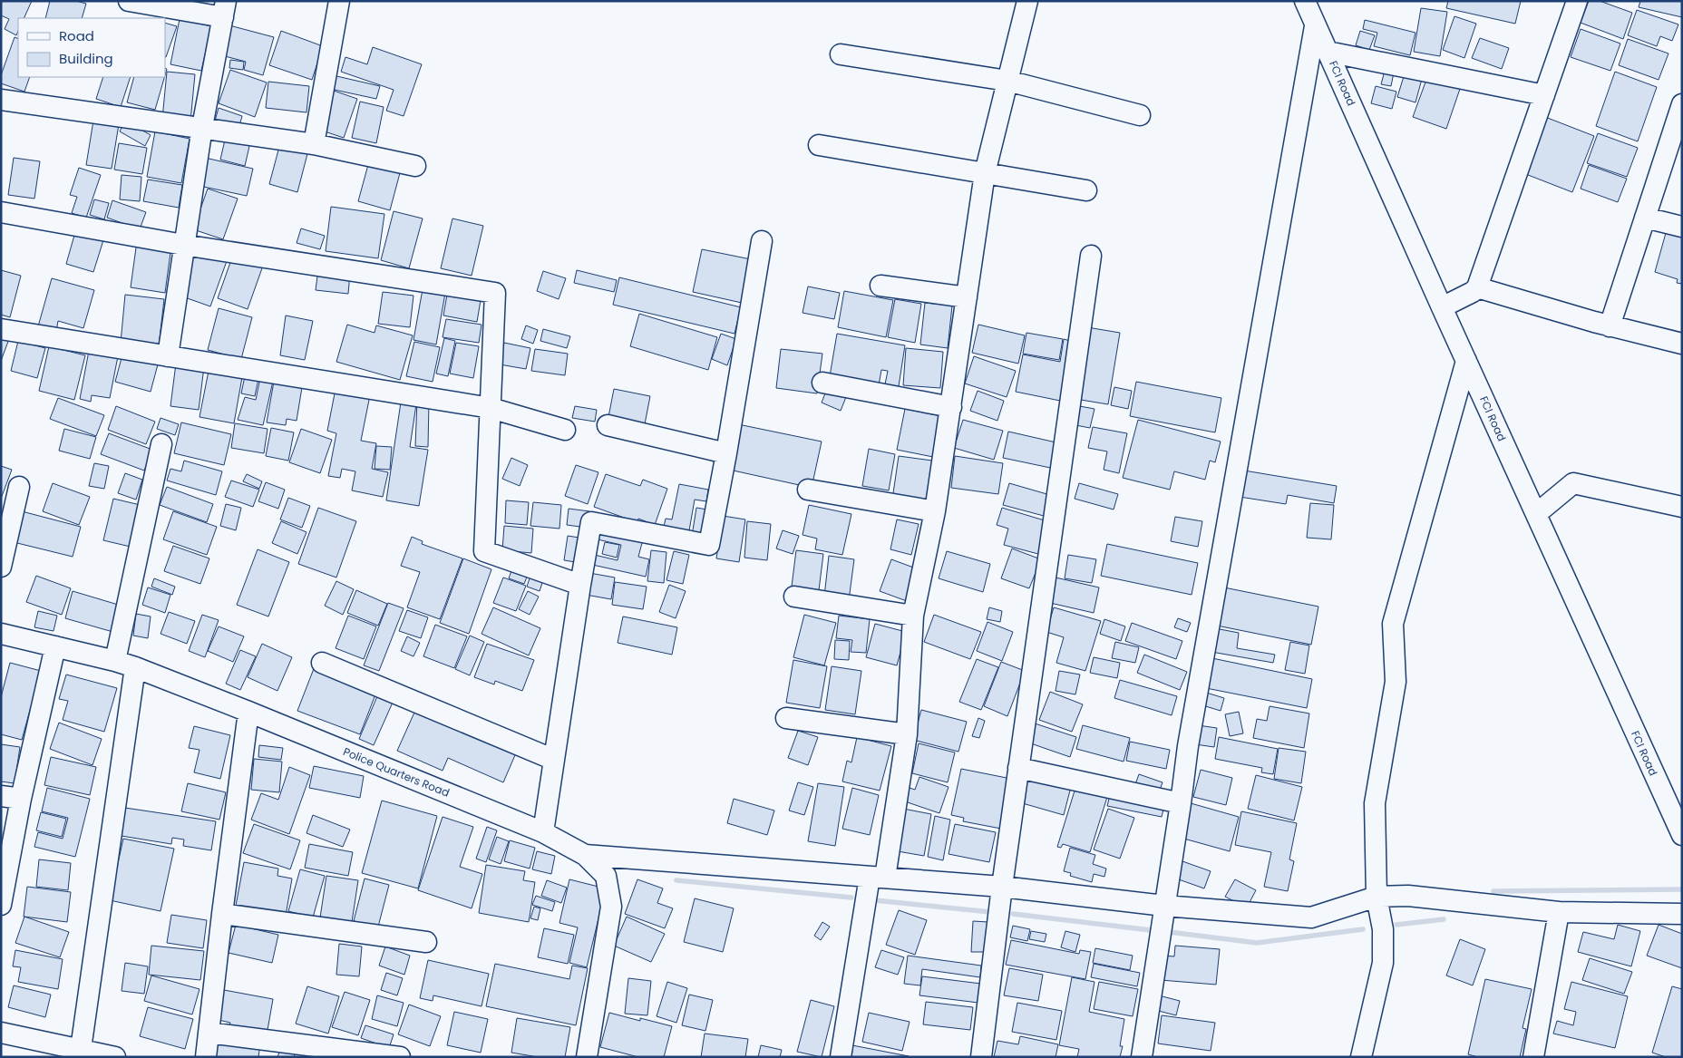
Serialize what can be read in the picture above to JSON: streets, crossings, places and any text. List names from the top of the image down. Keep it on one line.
{"streets":{"street":["FCI Road","Police Quarters Road"]},"legend":["Road","Building"]}
